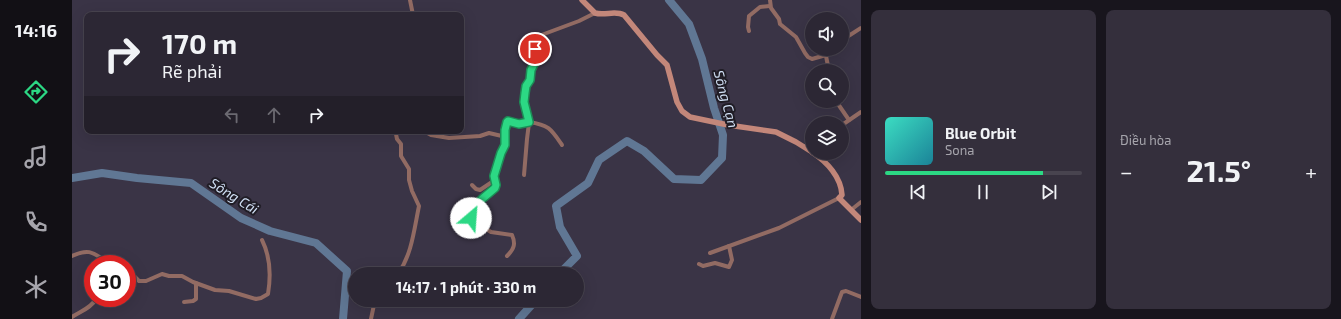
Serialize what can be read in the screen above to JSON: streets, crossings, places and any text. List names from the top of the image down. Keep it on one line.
{"water":["Sông Cạn","Sông Cái"],"page":{"tabs":"14:16","tile":"Điều hòa","turn":["170 m","Rẽ phải"],"song":["Blue Orbit","Sona"],"heat":["−","21.5°","+"],"limit":"30","trip":"14:17 · 1 phút · 330 m"}}
